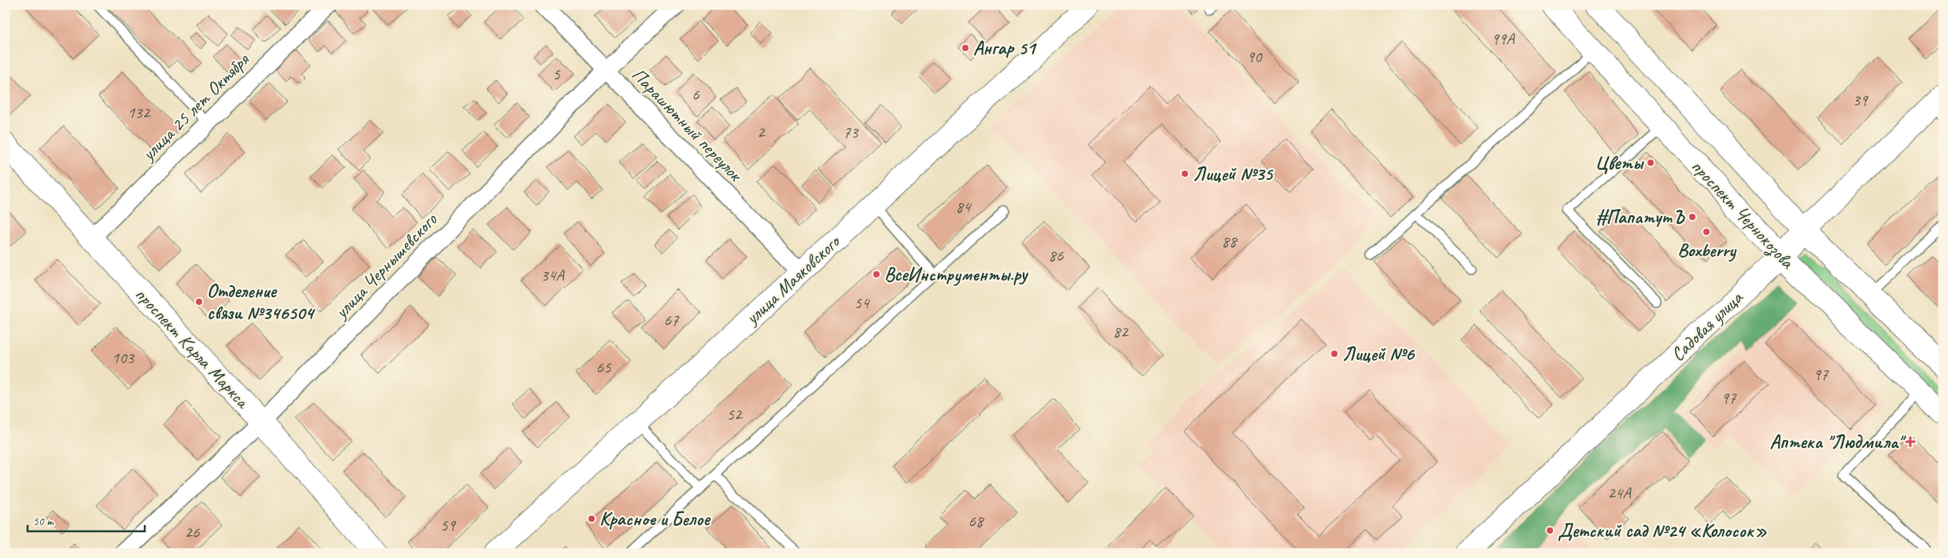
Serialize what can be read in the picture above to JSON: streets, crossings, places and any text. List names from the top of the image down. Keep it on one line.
{"streets":{"street":["улица 25 лет Октября","Парашютный переулок","проспект Чернокозова","улица Чернышевского","улица Маяковского","Садовая улица","проспект Карла Маркса"]},"crossings":[["улица 25 лет Октября","проспект Карла Маркса"],["Парашютный переулок","улица Чернышевского"],["Парашютный переулок","улица Маяковского"],["проспект Чернокозова","Садовая улица"],["улица Чернышевского","проспект Карла Маркса"]],"places":{"other":["Ангар 51","Цветы","Лицей №35","#ПапатутЪ","Boxberry","ВсеИнструменты.ру","Отделение связи №346504","Лицей №6","Красное и Белое","Детский сад №24 «Колосок»"],"health":["Аптека \"Людмила\""]},"house_numbers":["99А","90","5","6","39","132","2","73","84","88","86","34А","54","67","82","103","65","97","97","52","24А","68","59","26"],"scale_bar":"50 m"}
